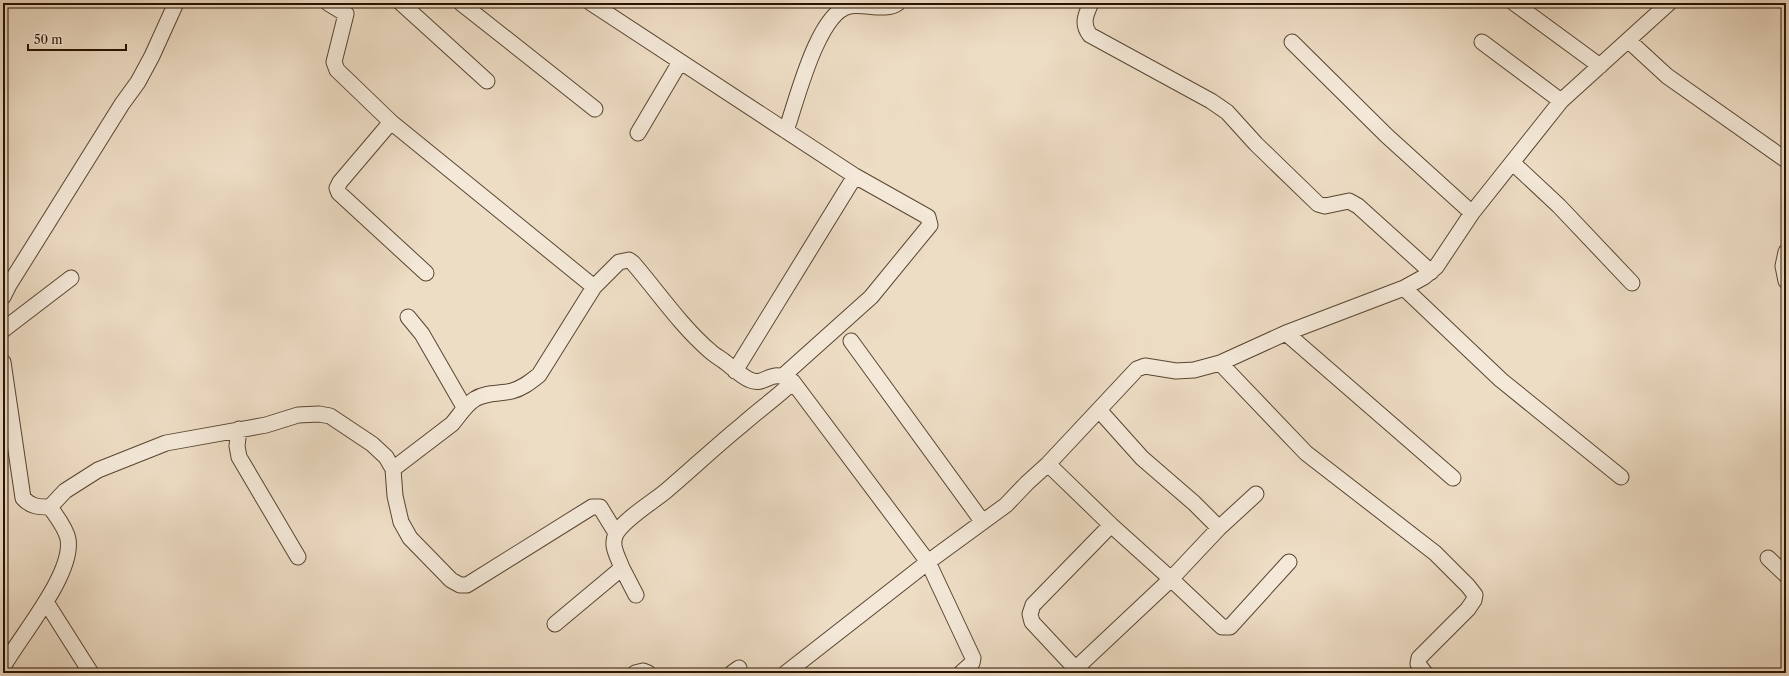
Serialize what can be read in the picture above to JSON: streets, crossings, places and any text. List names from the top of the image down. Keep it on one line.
{"scale_bar":"50 m"}
